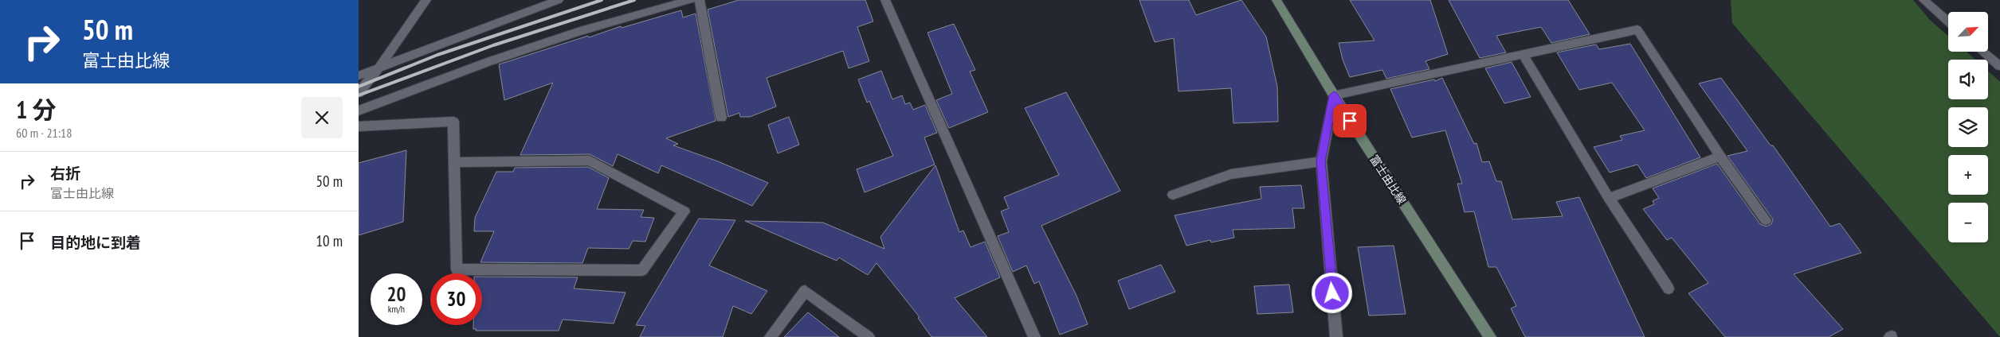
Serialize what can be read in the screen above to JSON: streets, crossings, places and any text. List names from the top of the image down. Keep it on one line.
{"streets":{"main road":["富士由比線"]},"north":"top right","page":{"turn":["50 m","富士由比線"],"map_buttons":["+","−"],"heading":["1 分","60 m · 21:18"],"list":[{"name":"右折","note":"富士由比線","value":"50 m"},{"name":"目的地に到着","value":"10 m"}],"speed":"20 km/h","limit":"30"}}
